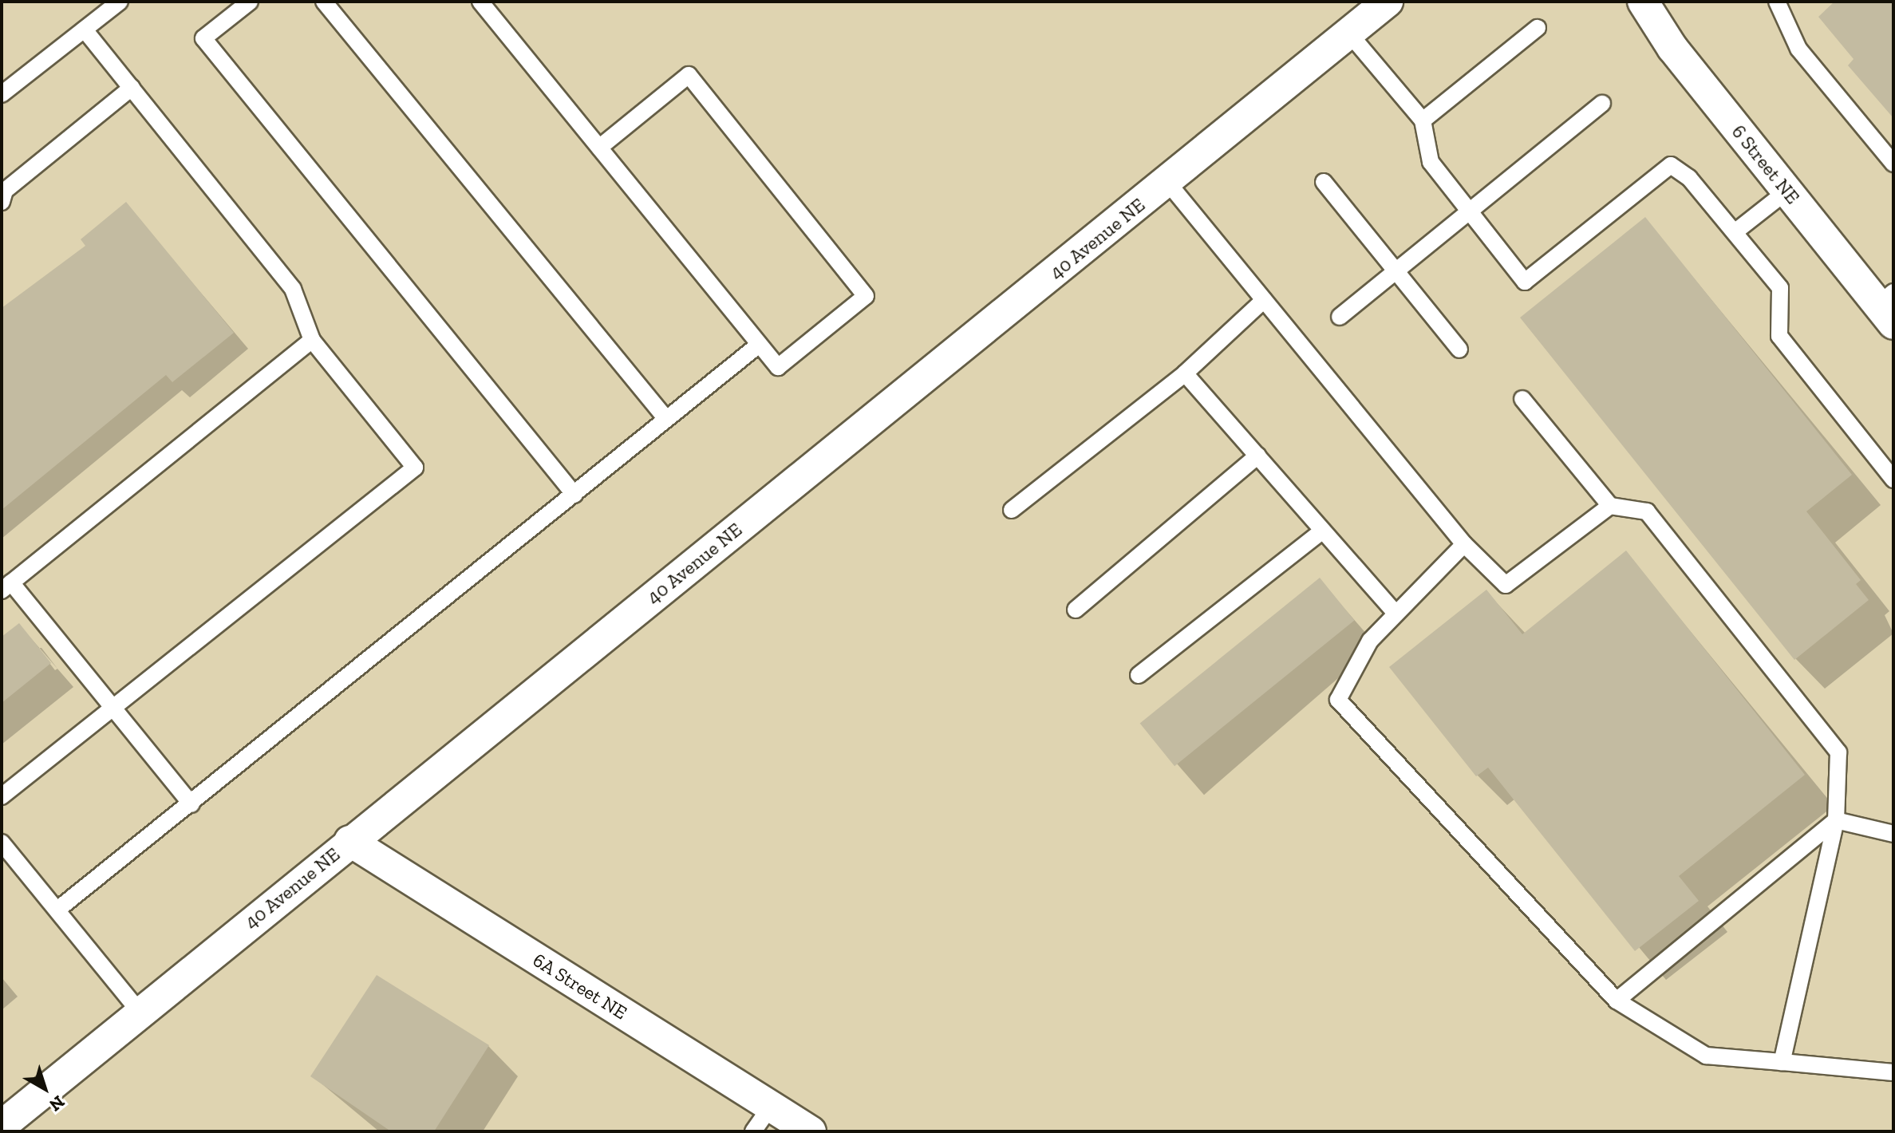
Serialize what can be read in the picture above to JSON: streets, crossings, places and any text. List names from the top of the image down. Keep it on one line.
{"streets":{"street":["6 Street NE","40 Avenue NE","6A Street NE"]},"crossings":[["40 Avenue NE","6A Street NE"]],"north":"bottom right"}
